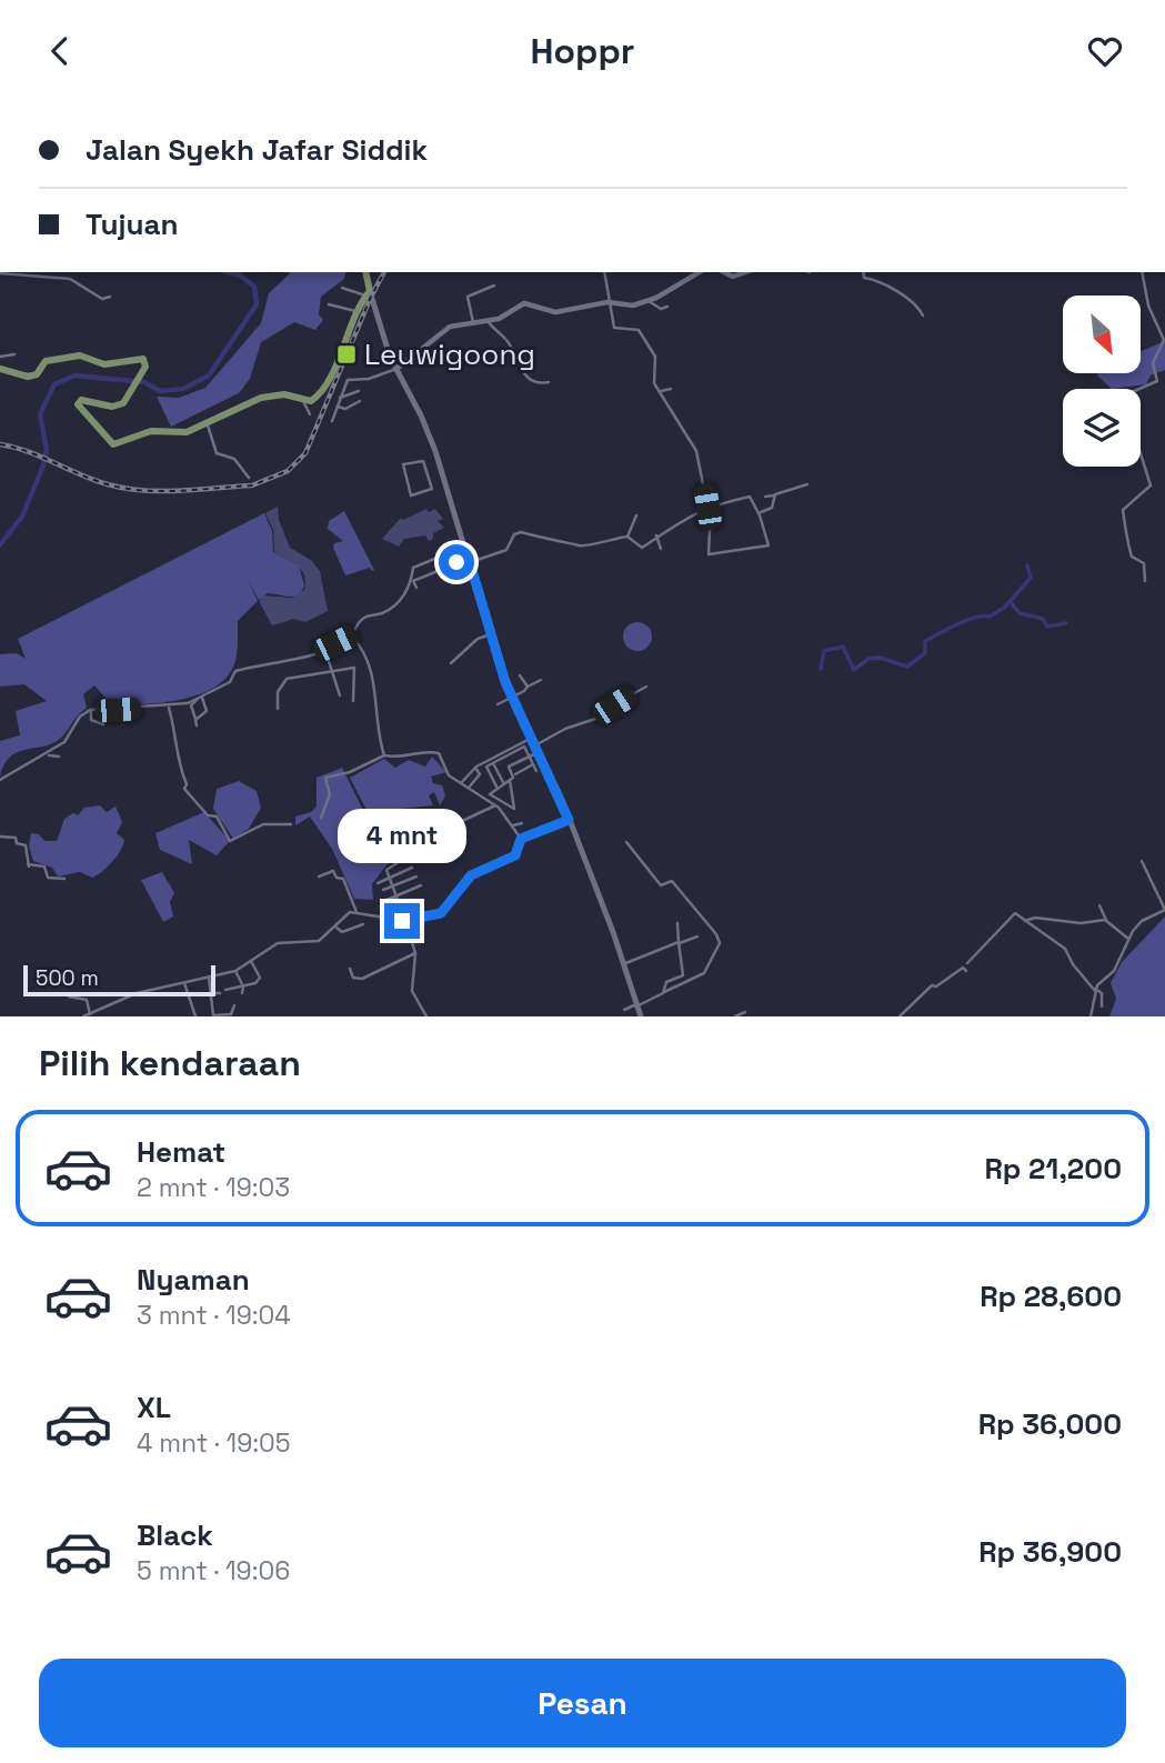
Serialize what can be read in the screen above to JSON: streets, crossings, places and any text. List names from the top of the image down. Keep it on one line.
{"places":{"transit":["Leuwigoong"]},"scale_bar":"500 m","north":"bottom right","page":{"header":"Hoppr","banner":["Jalan Syekh Jafar Siddik","Tujuan"],"bubble":"4 mnt","scale":"500 m","heading":"Pilih kendaraan","list":[{"name":"Hemat","note":"2 mnt · 19:03","value":"Rp 21,200"},{"name":"Nyaman","note":"3 mnt · 19:04","value":"Rp 28,600"},{"name":"XL","note":"4 mnt · 19:05","value":"Rp 36,000"},{"name":"Black","note":"5 mnt · 19:06","value":"Rp 36,900"}],"buttons":"Pesan"}}
